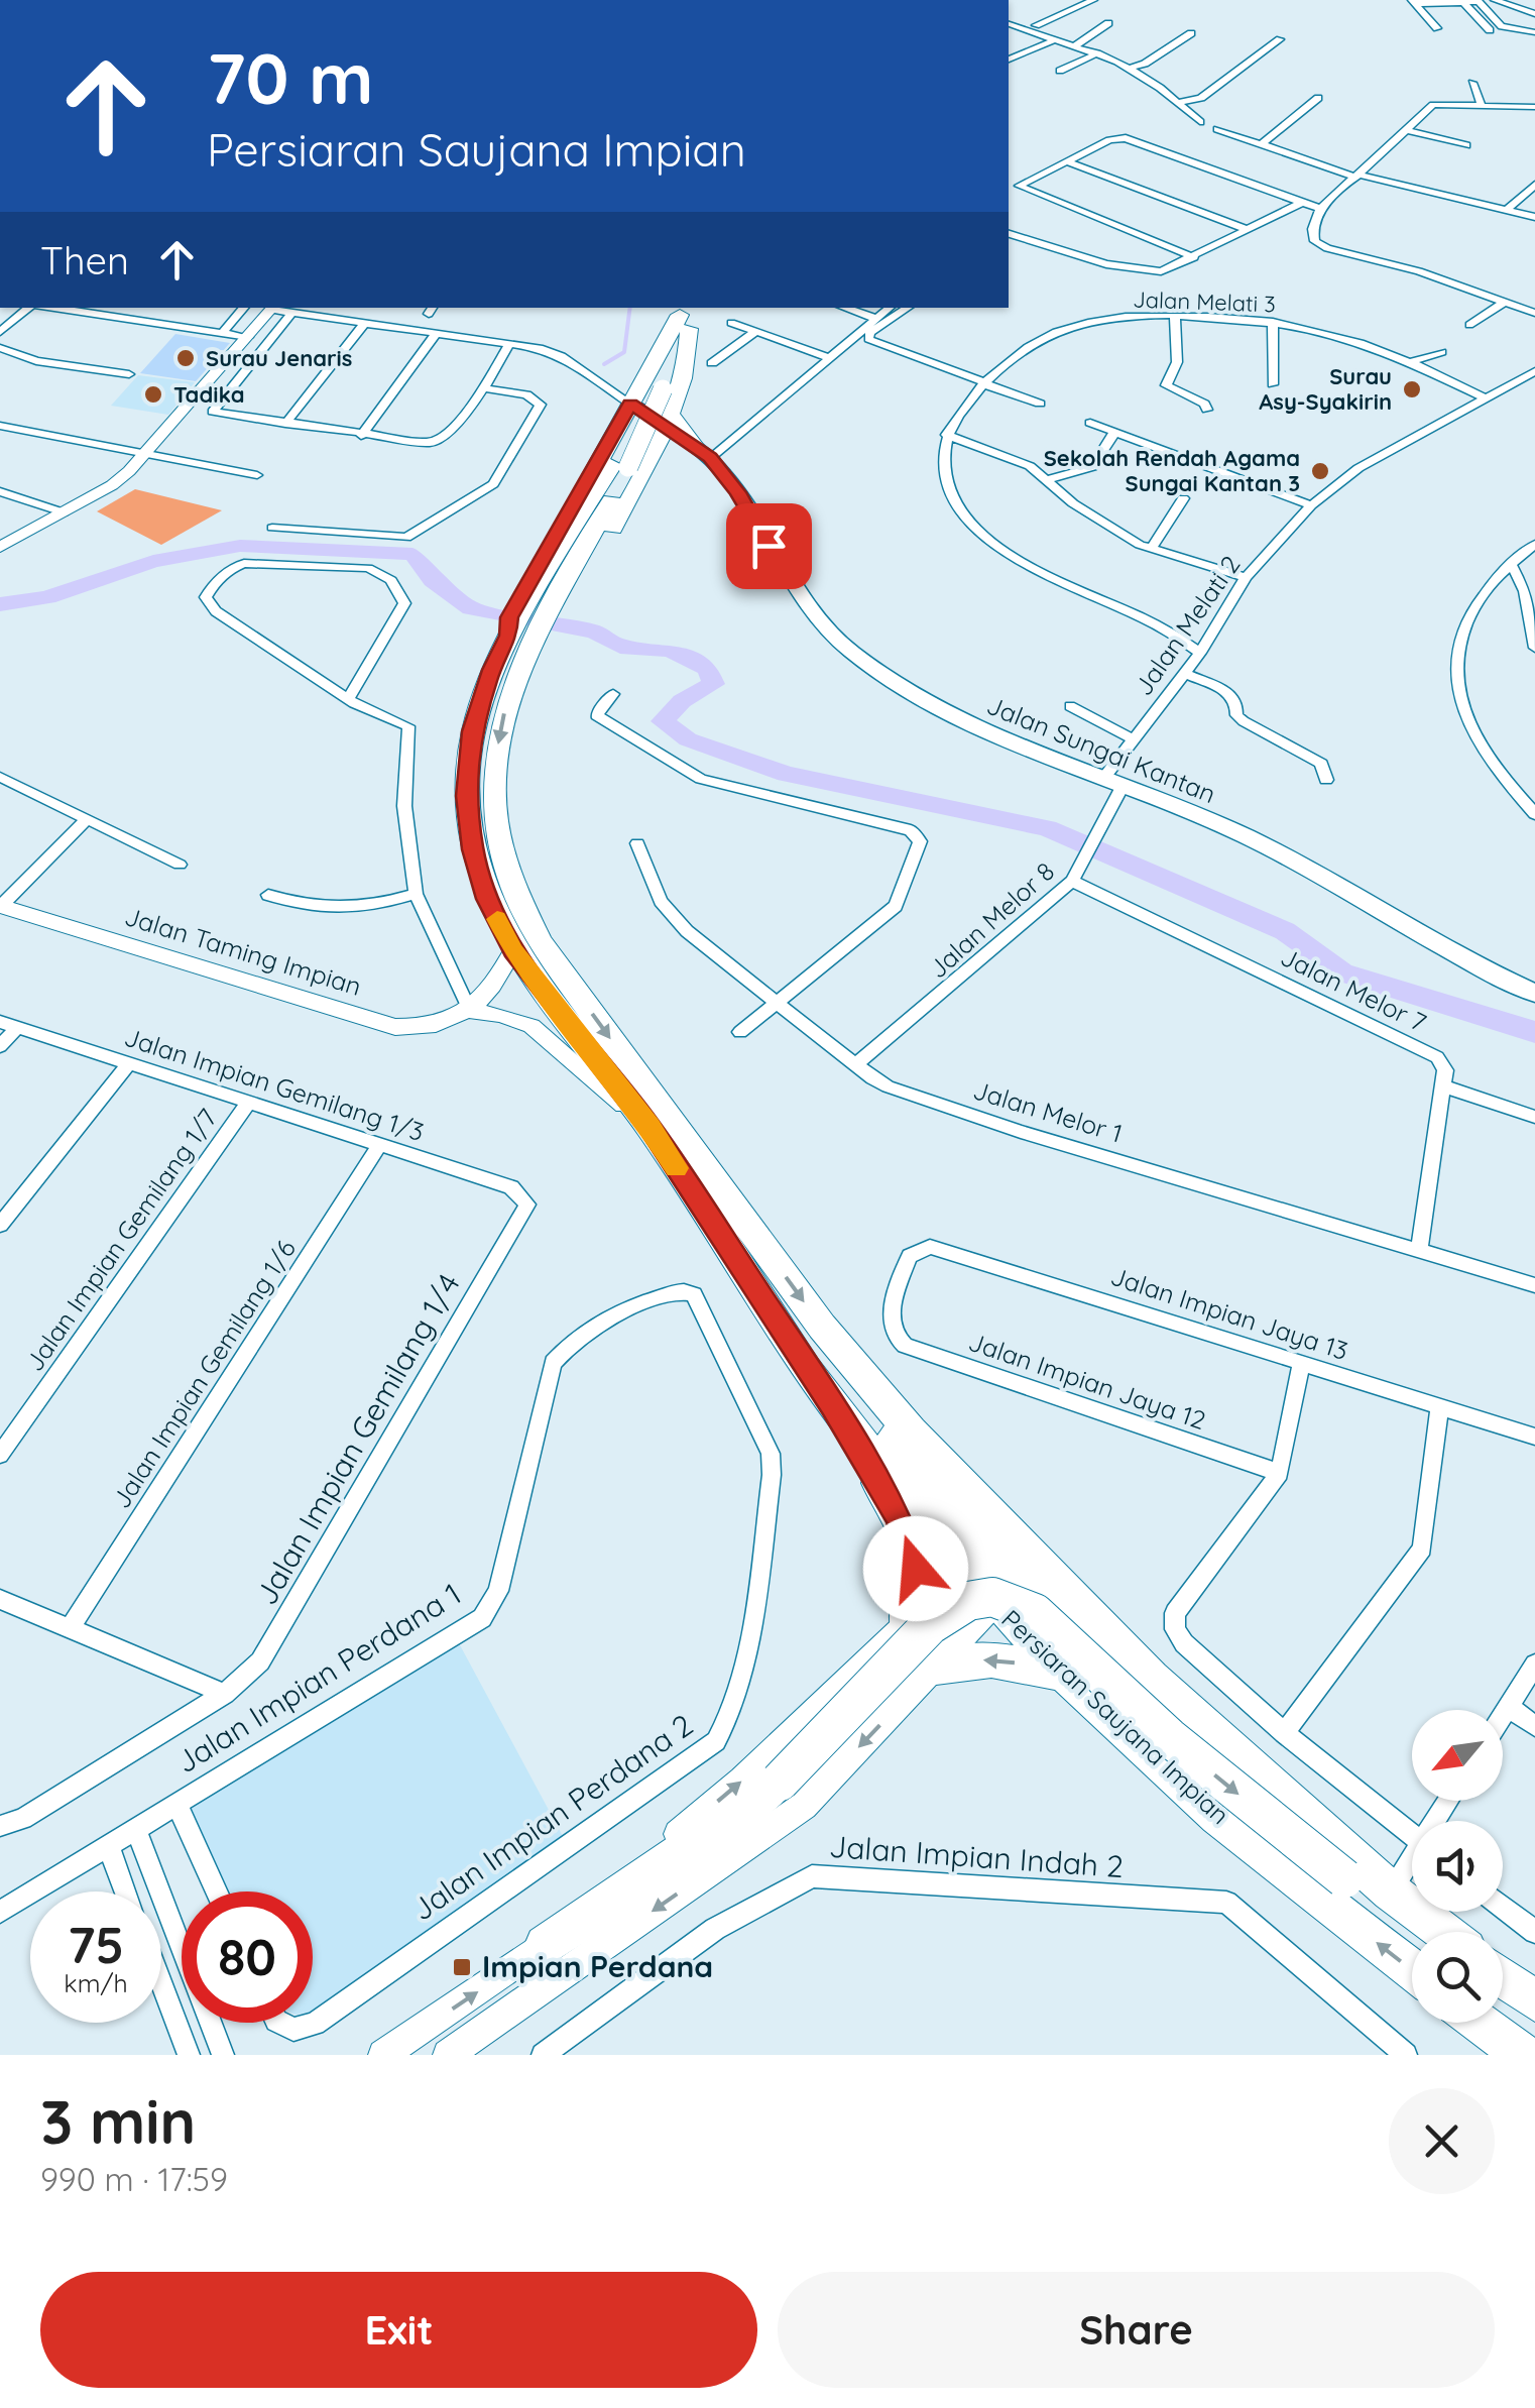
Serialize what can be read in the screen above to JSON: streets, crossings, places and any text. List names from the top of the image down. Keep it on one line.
{"streets":{"highway":["Persiaran Saujana Impian"],"main road":["Jalan Sungai Kantan"],"street":["Jalan Melati 3","Jalan Melati 2","Jalan Melor 8","Jalan Taming Impian","Jalan Melor 7","Jalan Impian Gemilang 1/3","Jalan Melor 1","Jalan Impian Gemilang 1/7","Jalan Impian Jaya 13","Jalan Impian Gemilang 1/6","Jalan Impian Jaya 12","Jalan Impian Gemilang 1/4","Jalan Impian Perdana 1","Jalan Impian Perdana 2","Jalan Impian Indah 2"]},"crossings":[["Jalan Melati 3","Jalan Melati 2"],["Jalan Melati 2","Jalan Sungai Kantan"],["Jalan Melati 2","Jalan Melor 8"],["Jalan Sungai Kantan","Jalan Melor 8"],["Jalan Melor 8","Jalan Melor 7"],["Jalan Melor 8","Jalan Melor 1"],["Jalan Taming Impian","Persiaran Saujana Impian"],["Jalan Impian Gemilang 1/3","Jalan Impian Gemilang 1/7"],["Jalan Impian Gemilang 1/3","Jalan Impian Gemilang 1/6"],["Jalan Impian Gemilang 1/3","Jalan Impian Gemilang 1/4"],["Jalan Impian Jaya 13","Jalan Impian Jaya 12"],["Jalan Impian Perdana 1","Jalan Impian Perdana 2"]],"places":{"other":["Surau Jenaris","Surau Asy-Syakirin","Tadika","Sekolah Rendah Agama Sungai Kantan 3"],"transit":["Impian Perdana"]},"north":"bottom left","page":{"turn":["70 m","Persiaran Saujana Impian"],"then":"Then","speed":"75 km/h","limit":"80","heading":["3 min","990 m · 17:59"],"buttons":["Exit","Share"]}}
